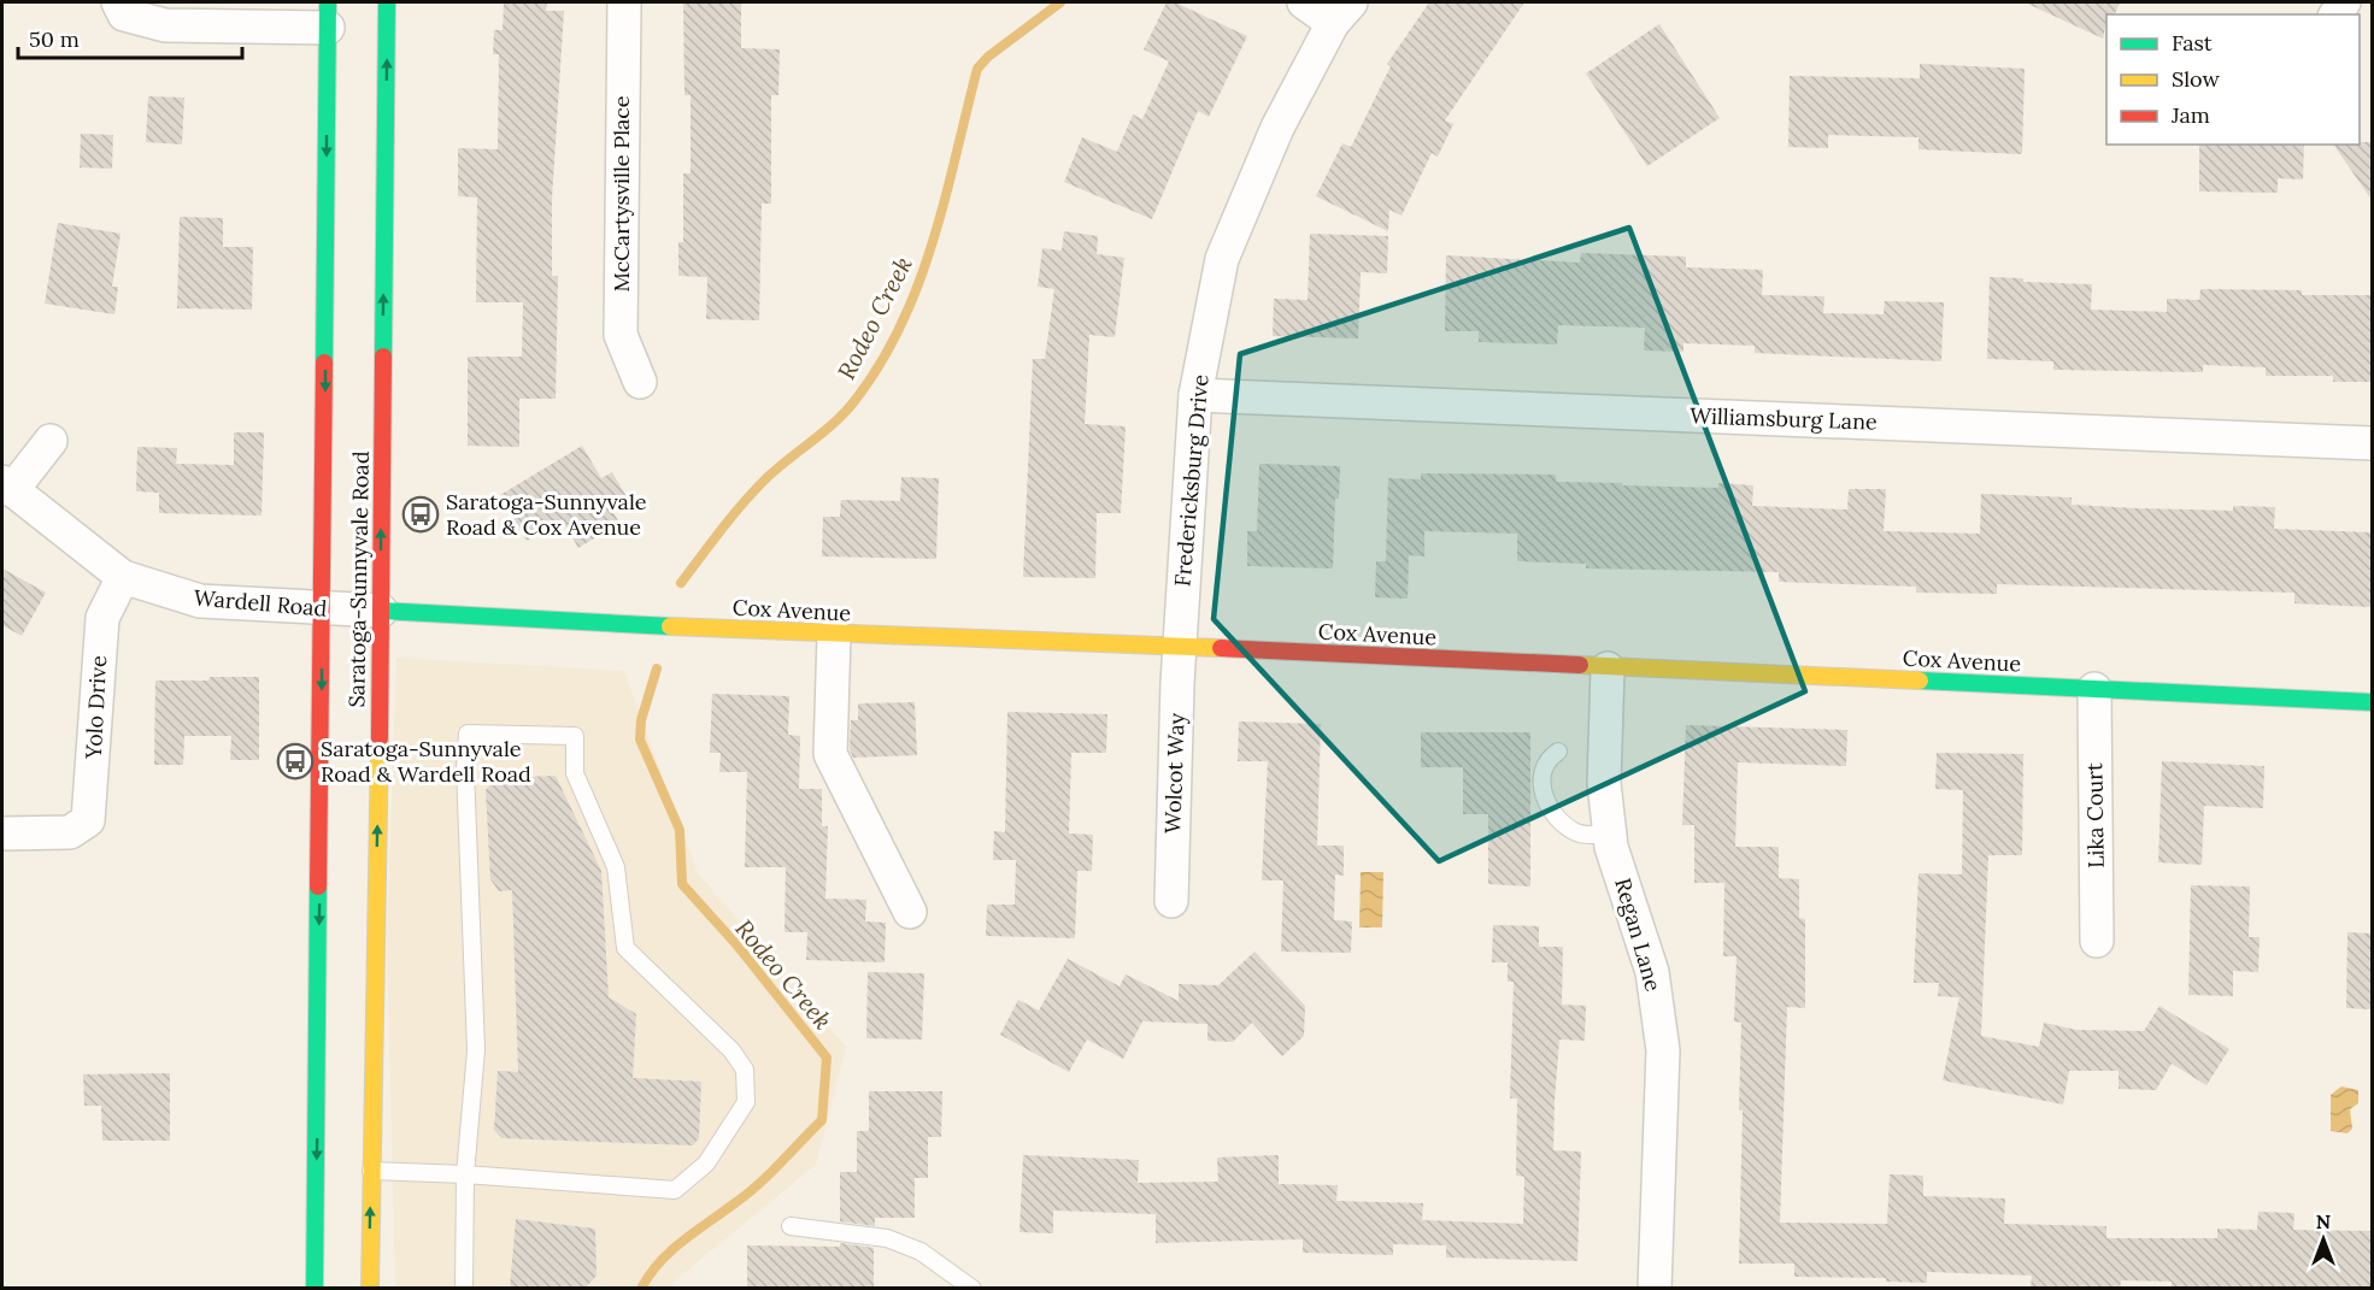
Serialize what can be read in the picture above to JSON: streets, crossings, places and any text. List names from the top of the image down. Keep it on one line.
{"streets":{"main road":["Saratoga-Sunnyvale Road","Cox Avenue"],"street":["McCartysville Place","Williamsburg Lane","Fredericksburg Drive","Wardell Road","Yolo Drive","Wolcot Way","Lika Court","Regan Lane"]},"crossings":[["Williamsburg Lane","Fredericksburg Drive"],["Fredericksburg Drive","Cox Avenue"],["Fredericksburg Drive","Wolcot Way"],["Saratoga-Sunnyvale Road","Wardell Road"],["Saratoga-Sunnyvale Road","Cox Avenue"],["Wardell Road","Cox Avenue"],["Wardell Road","Yolo Drive"],["Cox Avenue","Wolcot Way"],["Cox Avenue","Lika Court"],["Cox Avenue","Regan Lane"]],"water":["Rodeo Creek"],"places":{"bus stop":["Saratoga-Sunnyvale Road & Cox Avenue","Saratoga-Sunnyvale Road & Wardell Road"]},"legend":["Fast","Slow","Jam"],"scale_bar":"50 m","north":"top"}
